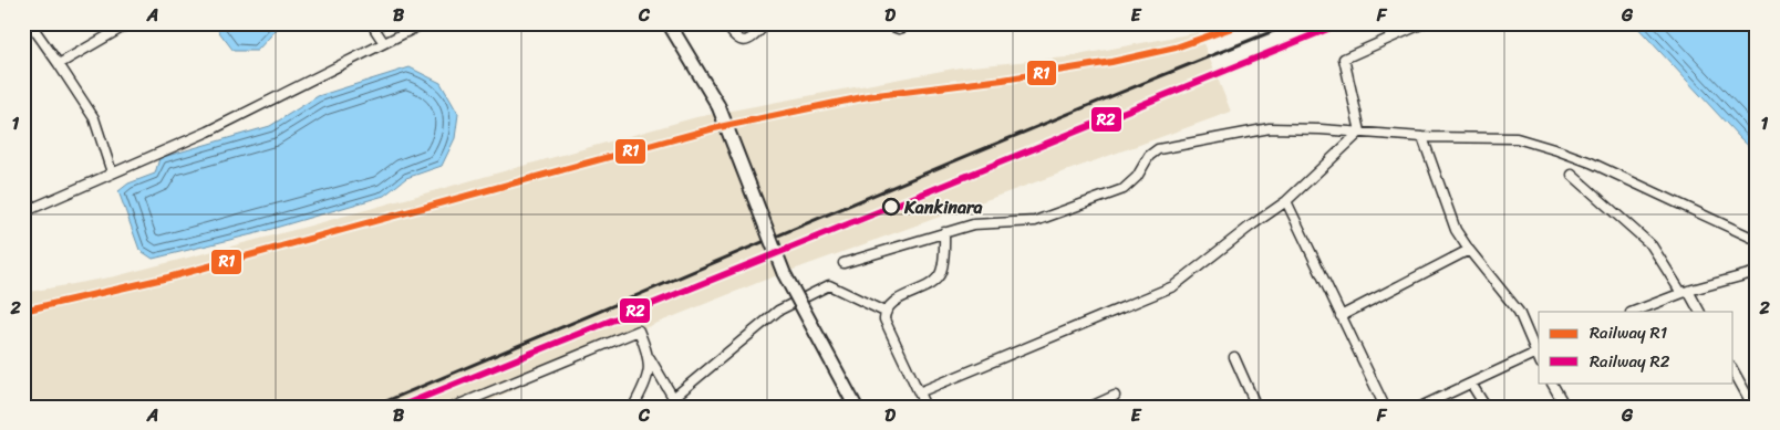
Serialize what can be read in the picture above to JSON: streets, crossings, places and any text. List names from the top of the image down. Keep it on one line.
{"places":["Kankinara"],"lines":["rail line R1","rail line R2"],"legend":["Railway R1","Railway R2"],"grid":{"columns":["A","B","C","D","E","F","G"],"rows":["1","2"]}}
